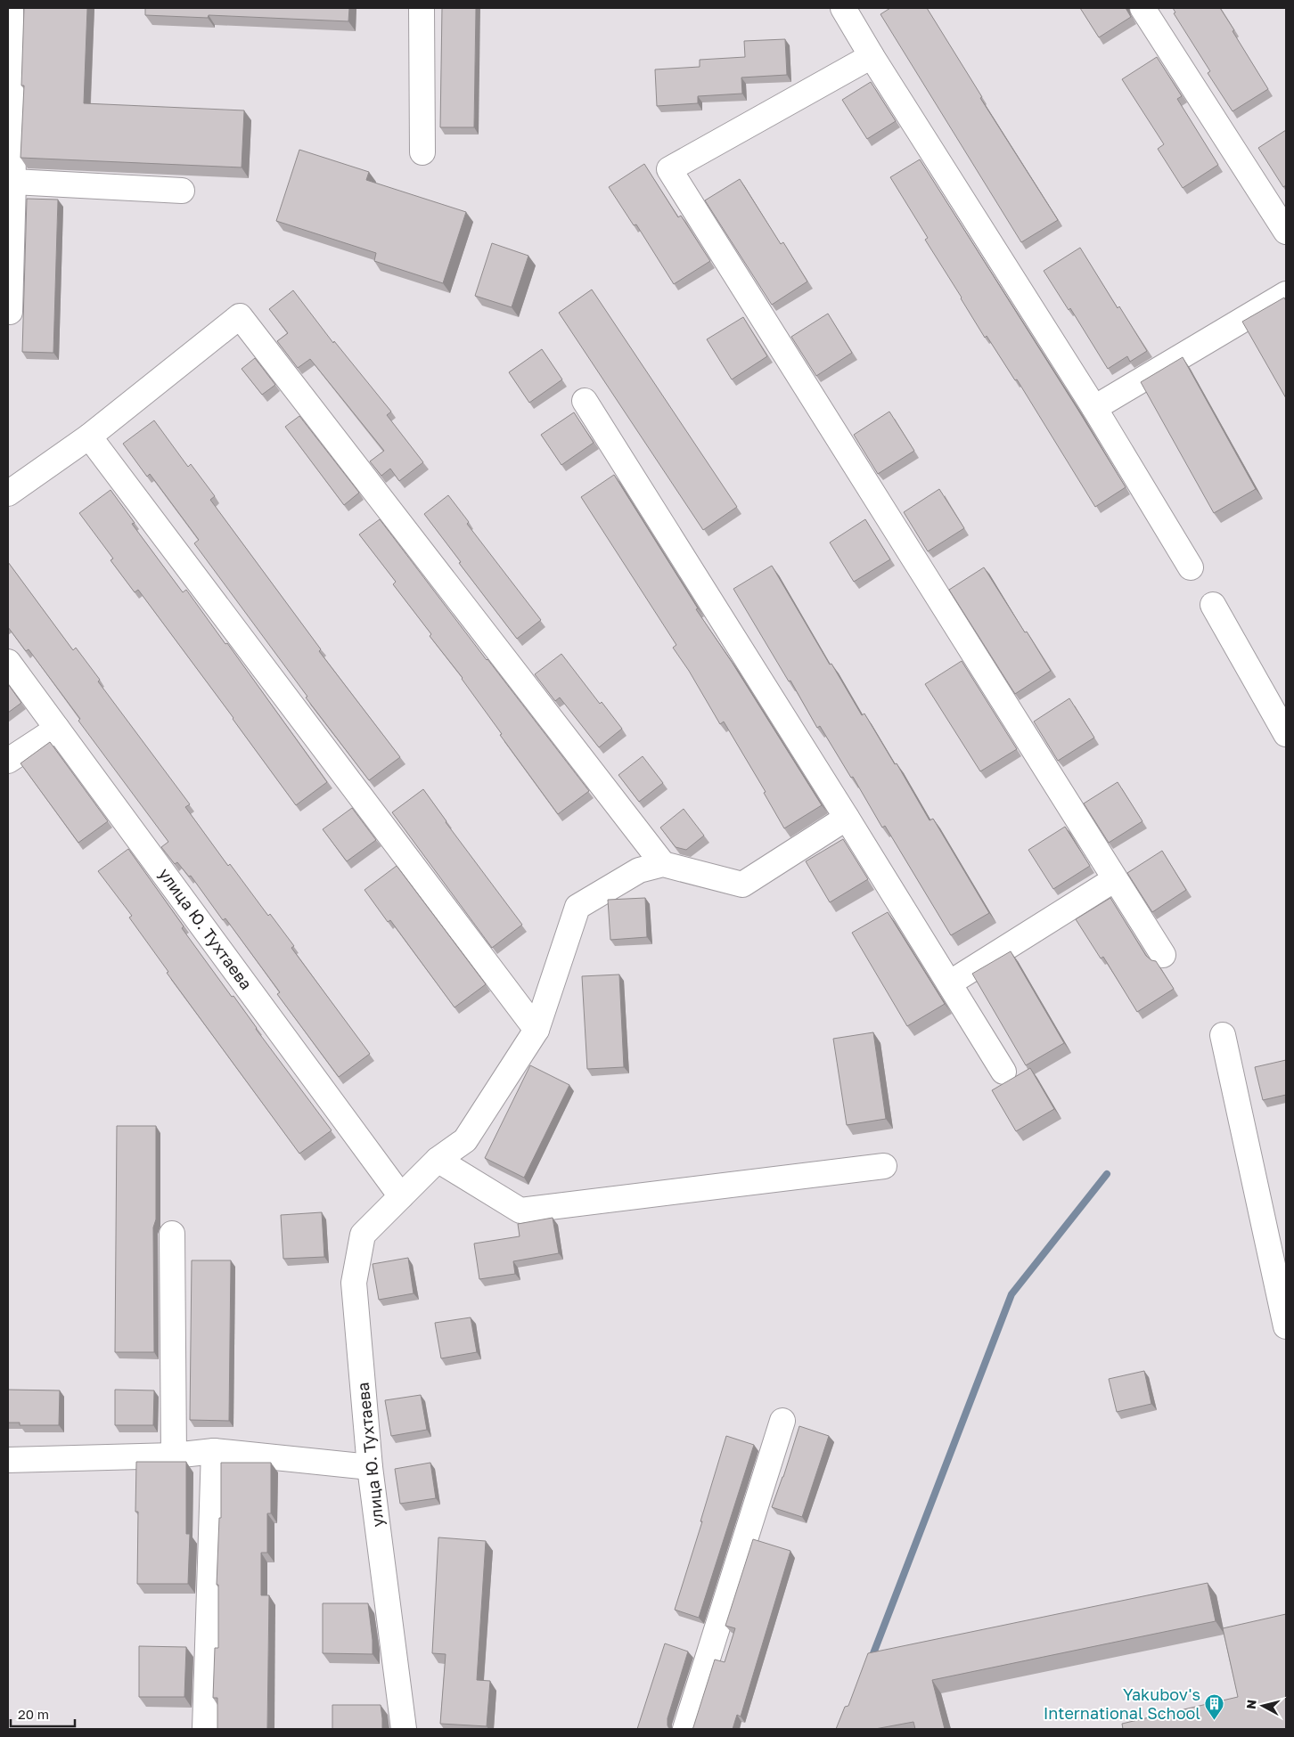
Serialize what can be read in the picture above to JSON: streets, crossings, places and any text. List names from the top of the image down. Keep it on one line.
{"streets":{"street":["улица Ю. Тухтаева"]},"places":{"building":["Yakubov's International School"]},"scale_bar":"20 m","north":"left"}
